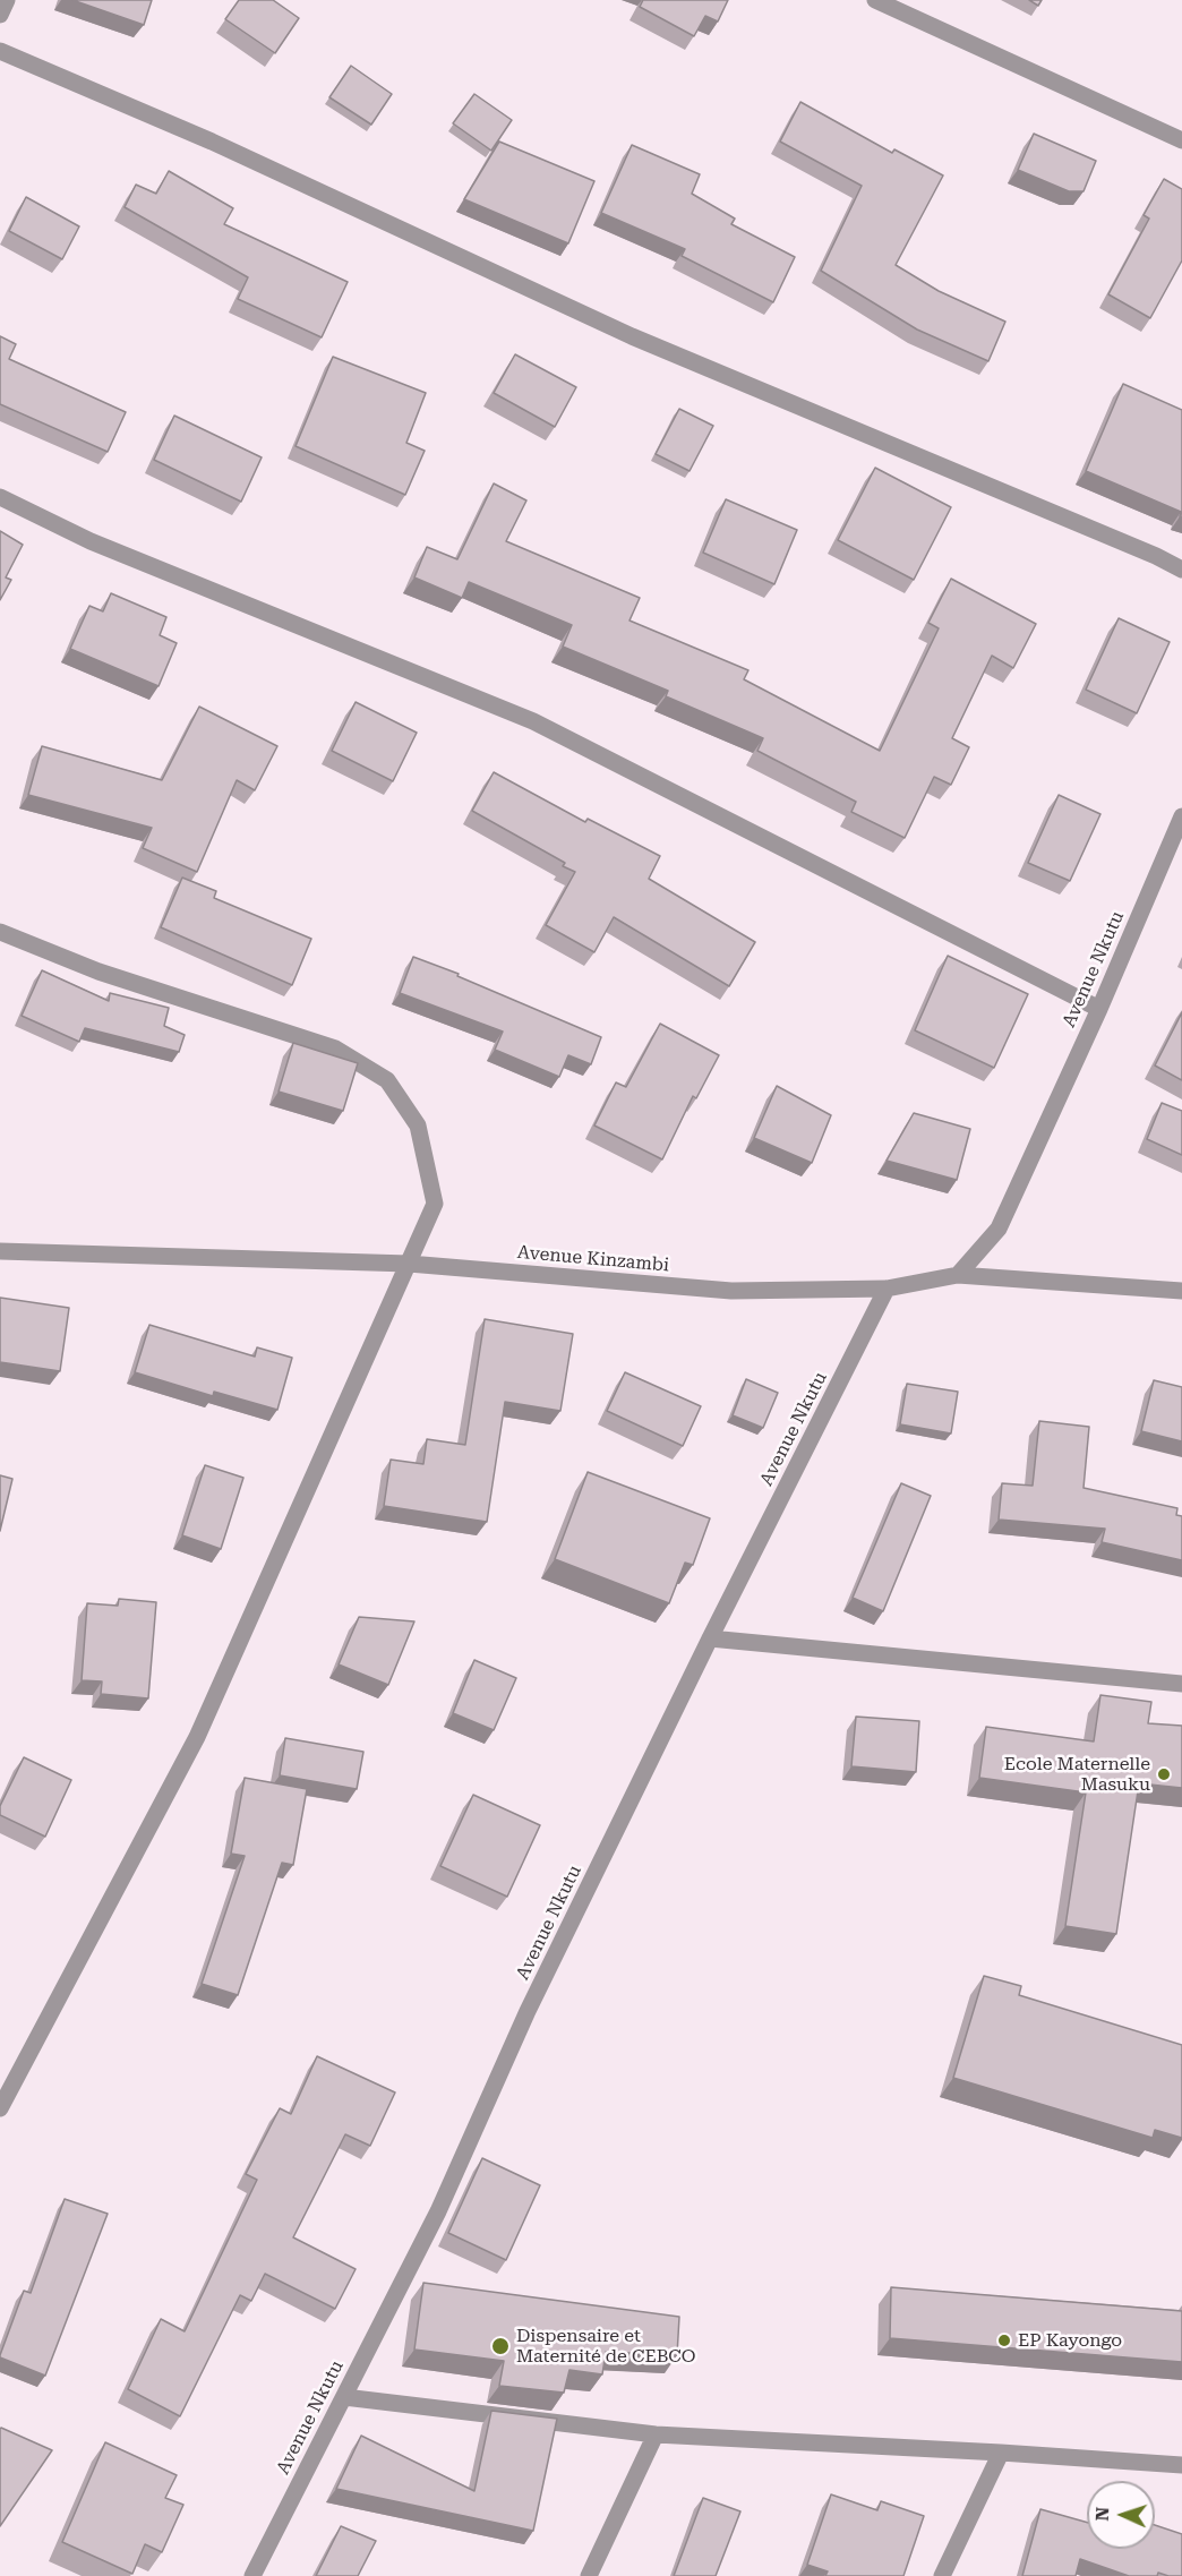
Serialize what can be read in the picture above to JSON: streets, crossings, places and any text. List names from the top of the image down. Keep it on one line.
{"streets":{"street":["Avenue Nkutu","Avenue Kinzambi"]},"crossings":[["Avenue Nkutu","Avenue Kinzambi"]],"places":["Ecole Maternelle Masuku","EP Kayongo","Dispensaire et Maternité de CEBCO"],"north":"left"}
